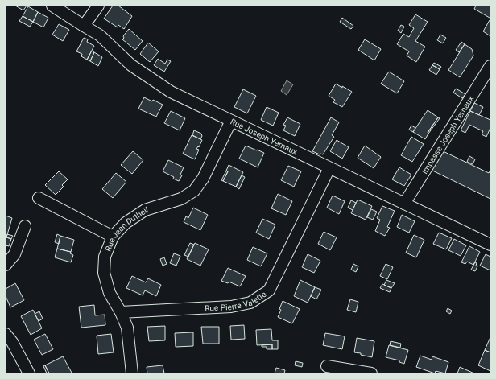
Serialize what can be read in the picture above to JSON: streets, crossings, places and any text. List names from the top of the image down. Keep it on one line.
{"streets":{"street":["Impasse Joseph Yernaux","Rue Joseph Yernaux","Rue Jean Dutheil","Rue Pierre Valette"]},"crossings":[["Impasse Joseph Yernaux","Rue Joseph Yernaux"],["Rue Joseph Yernaux","Rue Jean Dutheil"],["Rue Joseph Yernaux","Rue Pierre Valette"],["Rue Jean Dutheil","Rue Pierre Valette"]]}
